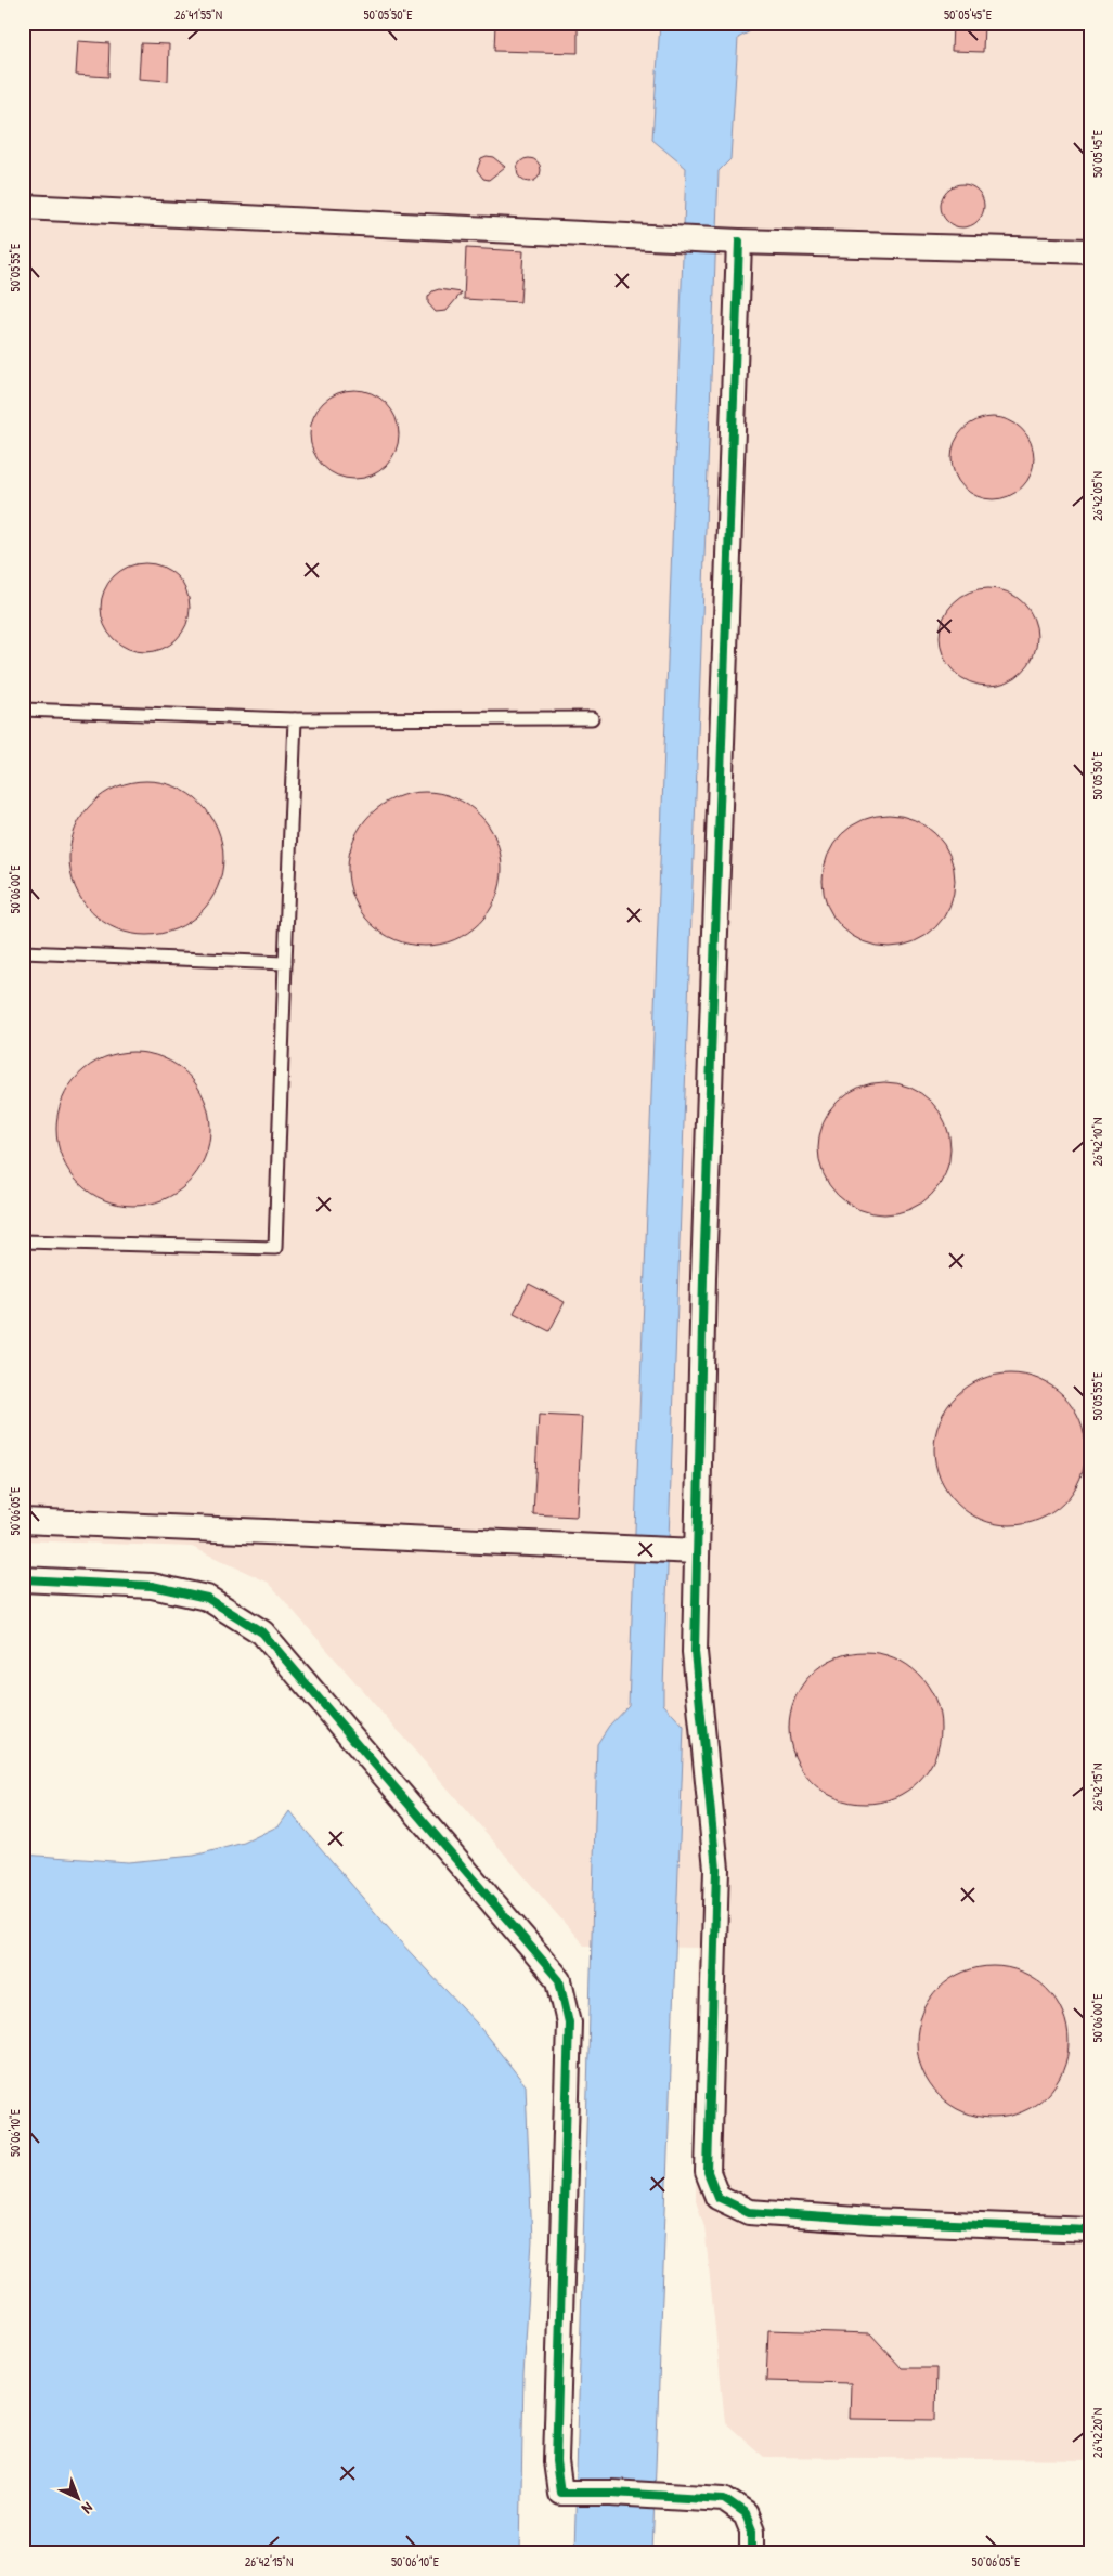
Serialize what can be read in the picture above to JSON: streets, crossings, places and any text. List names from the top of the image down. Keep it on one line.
{"north":"bottom right","coordinates":["26°41'55\"N","50°05'50\"E","50°05'45\"E","50°05'55\"E","26°42'05\"N","50°06'00\"E","26°42'10\"N","50°06'05\"E","26°42'15\"N","50°06'10\"E","26°42'20\"N"]}
